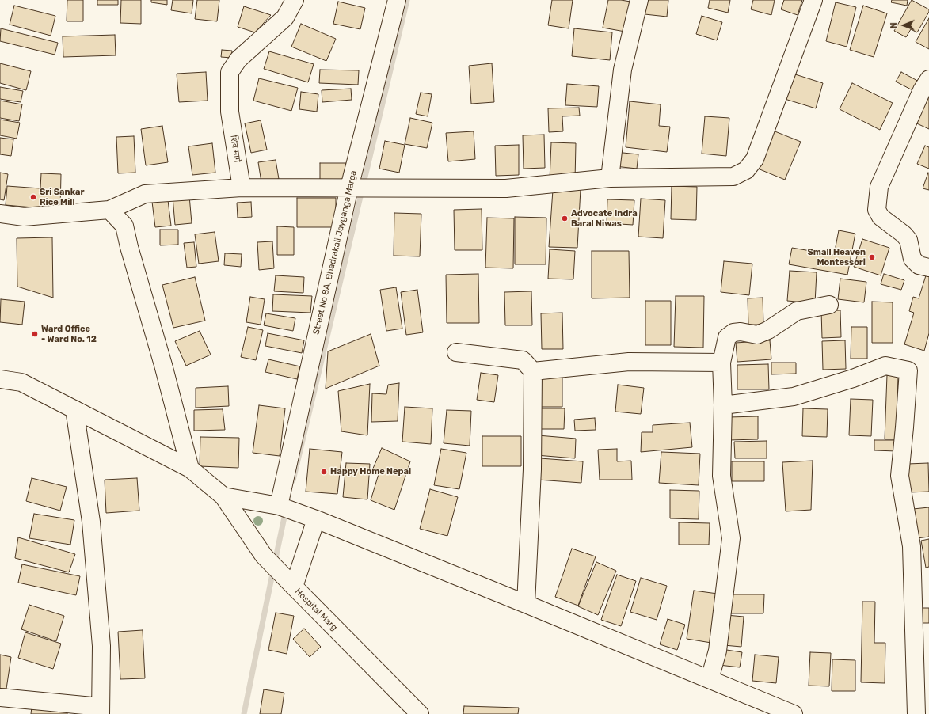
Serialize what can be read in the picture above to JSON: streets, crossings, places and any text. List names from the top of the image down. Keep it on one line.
{"streets":{"street":["शिव मार्ग","Street No 8A, Bhadrakali Jayganga Marga","Hospital Marg"]},"places":["Sri Sankar Rice Mill","Advocate Indra Baral Niwas","Small Heaven Montessori","Ward Office - Ward No. 12","Happy Home Nepal"],"north":"left"}
